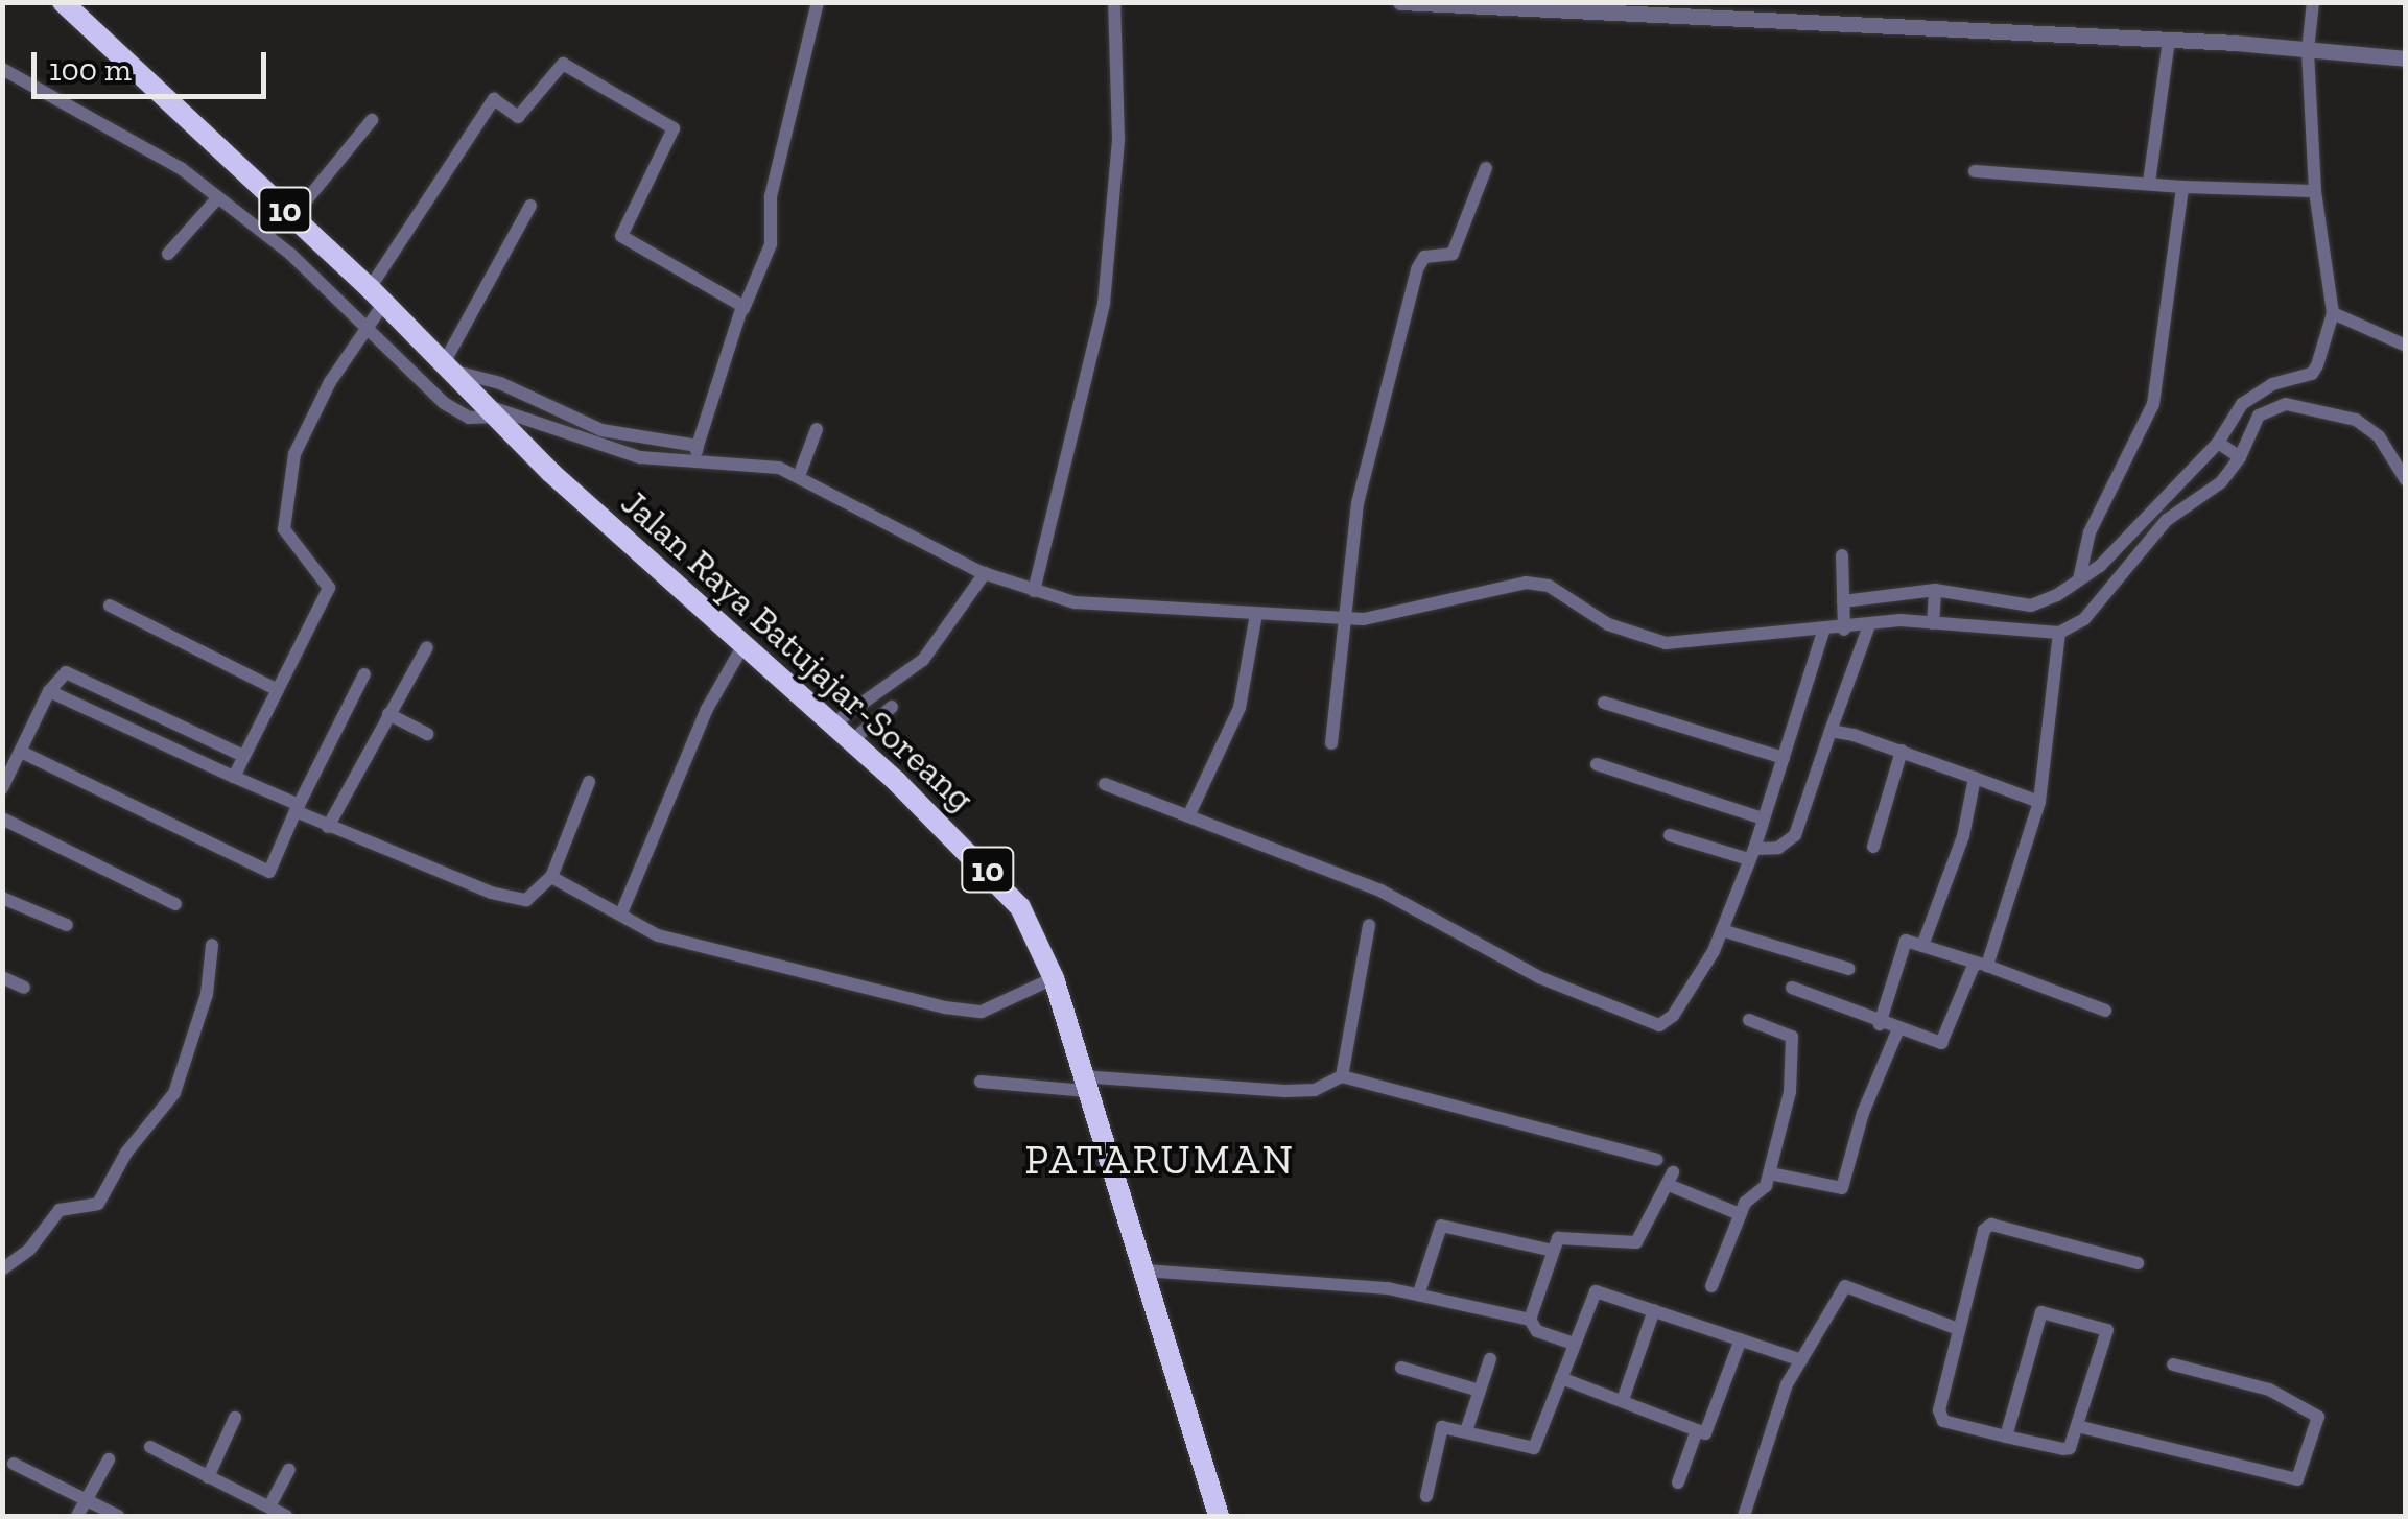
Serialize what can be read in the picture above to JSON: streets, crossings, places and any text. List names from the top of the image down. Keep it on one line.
{"streets":{"highway":["10","Jalan Raya Batujajar-Soreang"]},"districts":["PATARUMAN"],"scale_bar":"100 m"}
